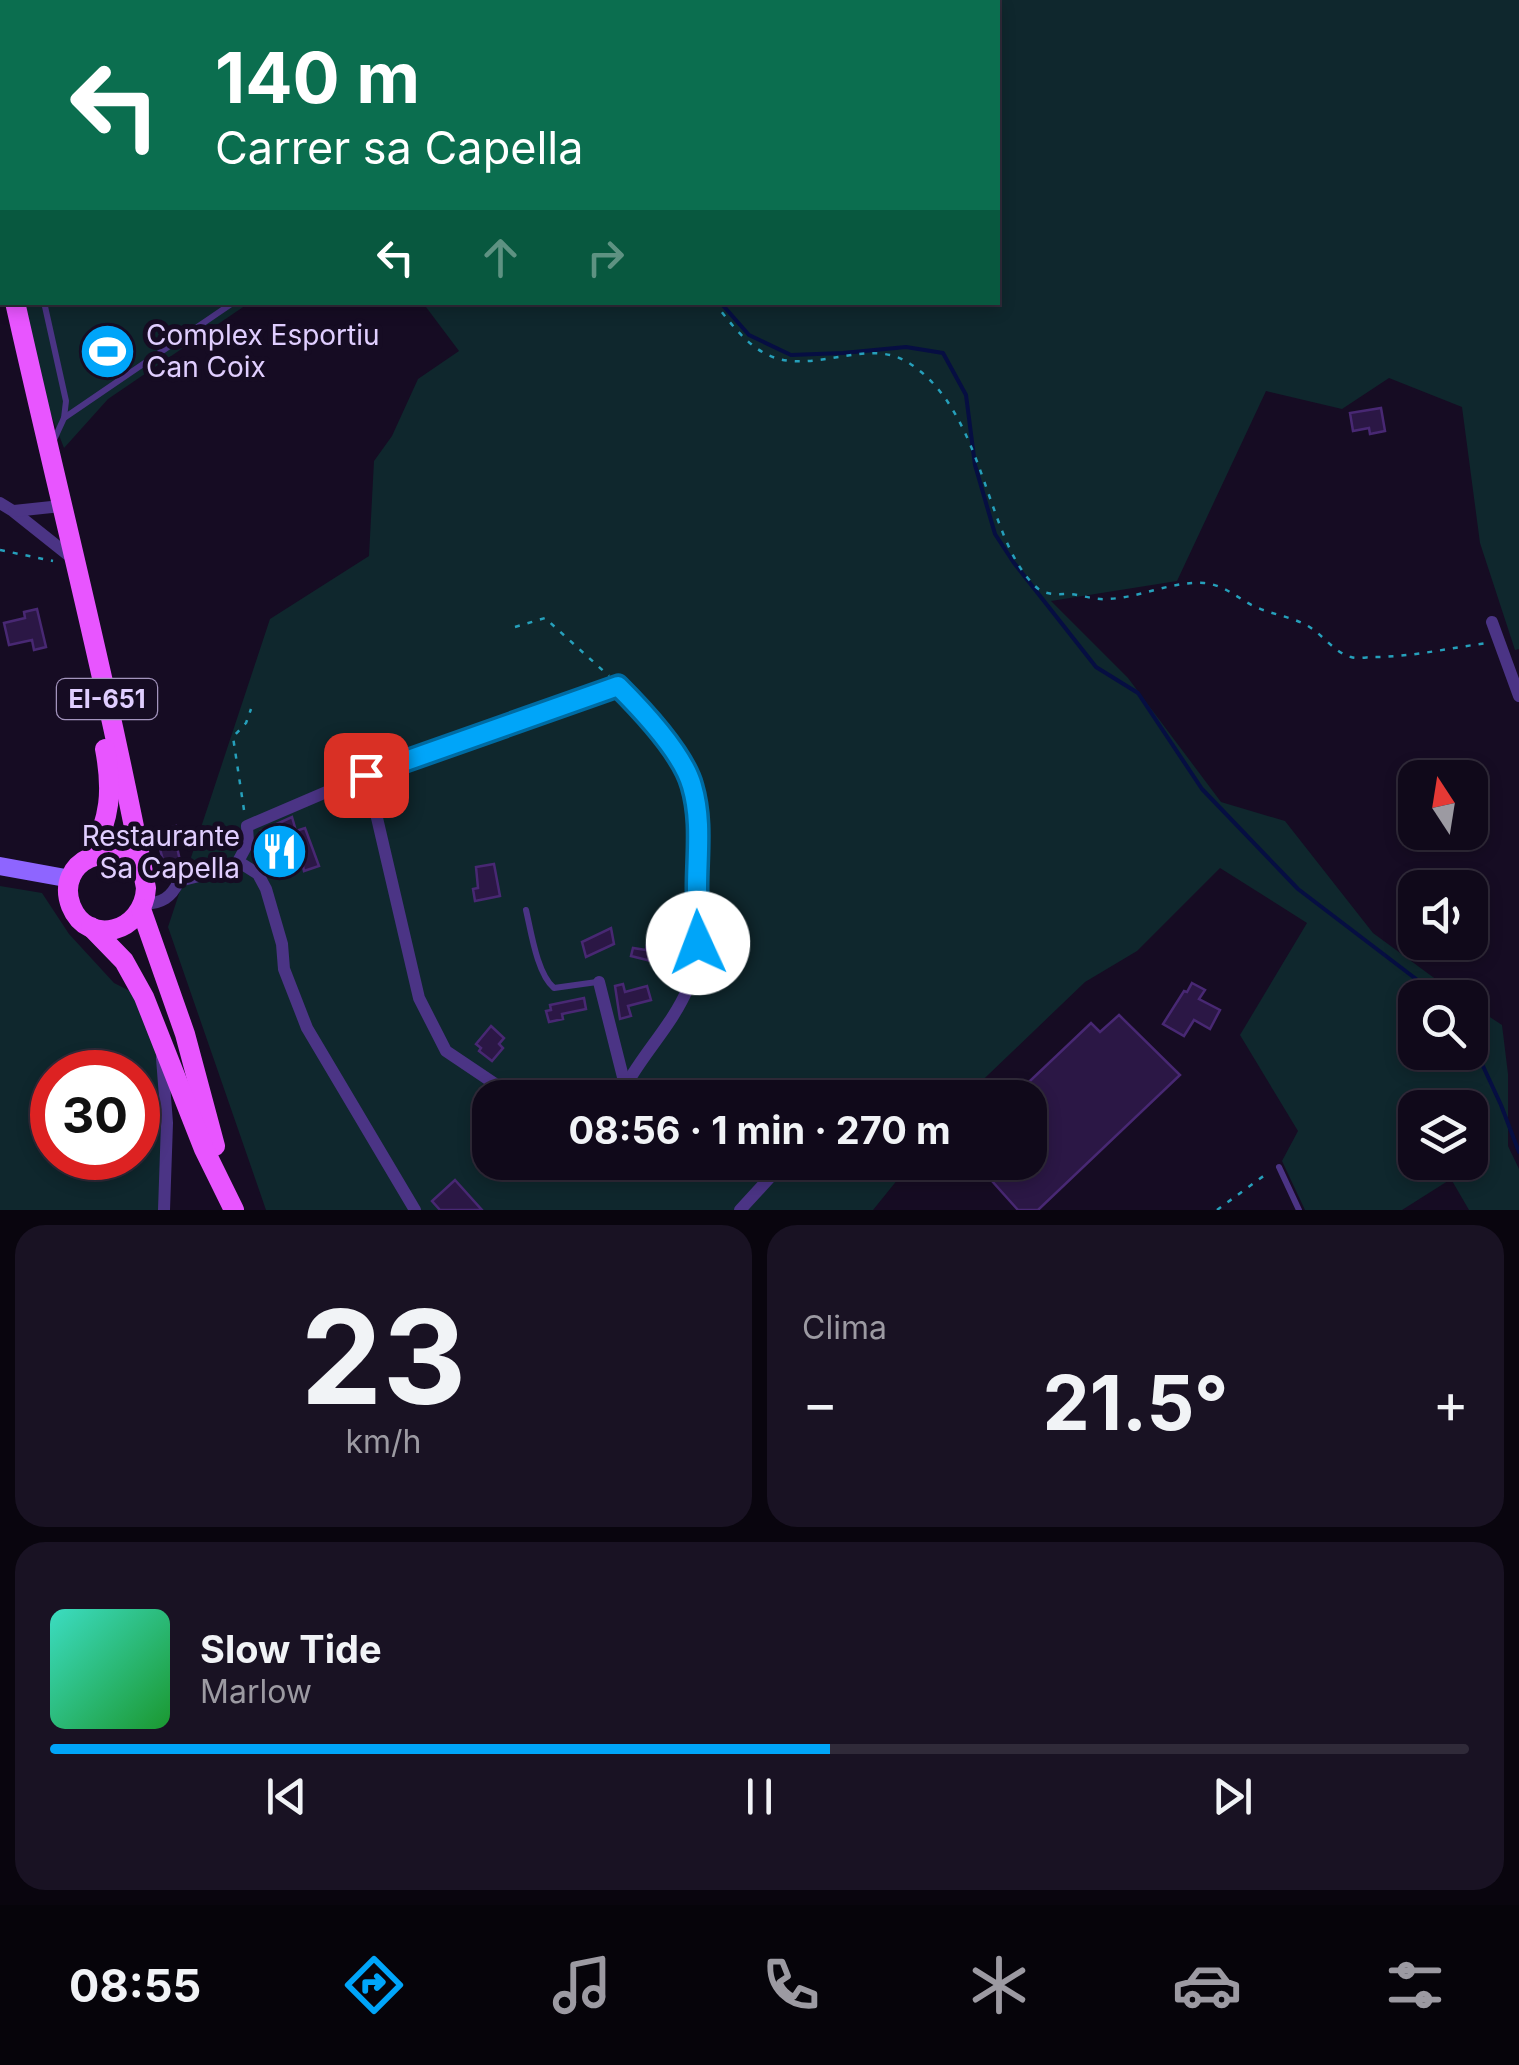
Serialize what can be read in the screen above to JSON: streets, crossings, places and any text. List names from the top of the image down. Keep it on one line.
{"streets":{"main road":["EI-651"]},"places":{"sports":["Complex Esportiu Can Coix"],"restaurant":["Restaurante Sa Capella"]},"north":"top","page":{"turn":["140 m","Carrer sa Capella"],"limit":"30","trip":"08:56 · 1 min · 270 m","tile":[["23","km/h"],"Clima"],"heat":["−","21.5°","+"],"song":["Slow Tide","Marlow"],"tabs":"08:55"}}
